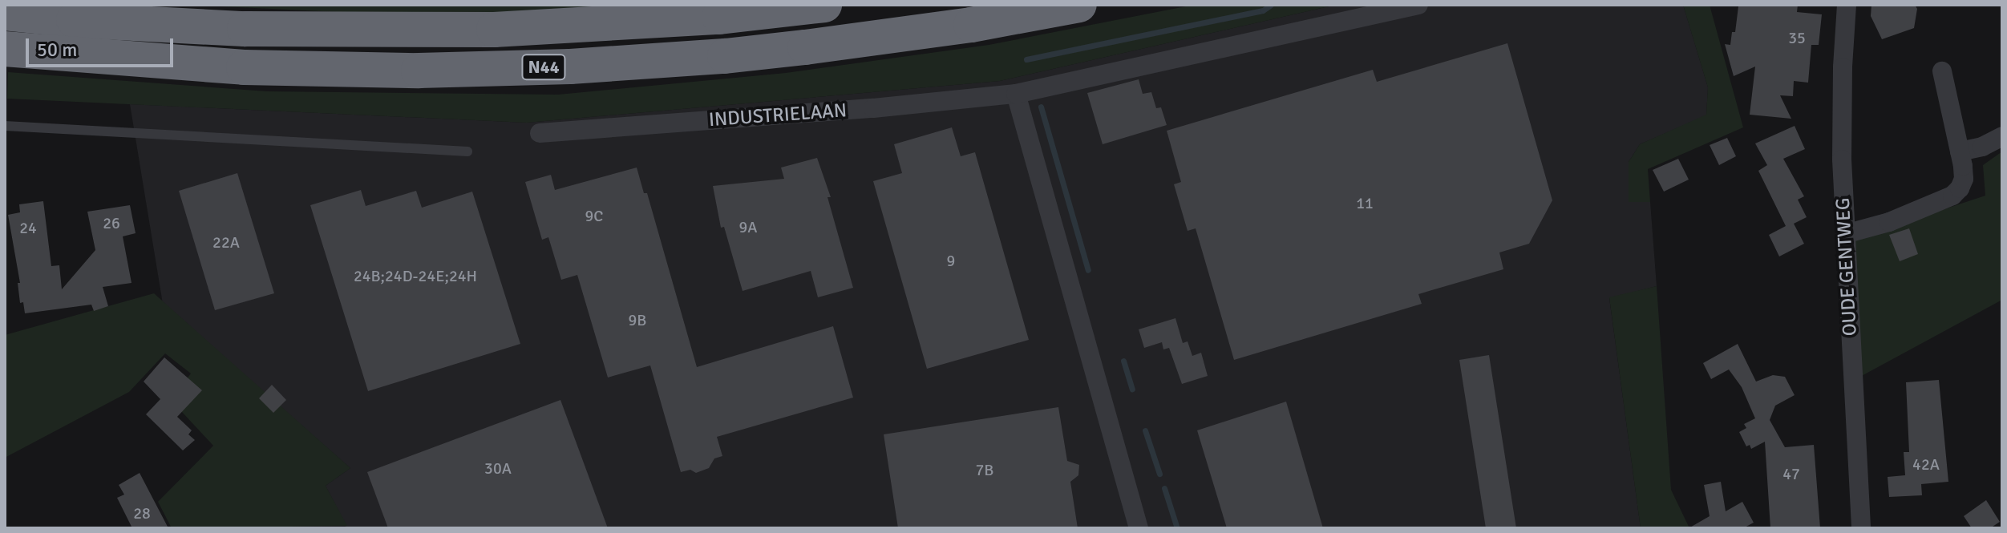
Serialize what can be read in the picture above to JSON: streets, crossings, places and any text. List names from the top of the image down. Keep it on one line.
{"streets":{"highway":["N44"],"street":["INDUSTRIELAAN","OUDE GENTWEG"]},"house_numbers":["35","11","9C","26","9A","24","22A","9","24B;24D-24E;24H","9B","42A","30A","7B","47","28"],"scale_bar":"50 m"}
